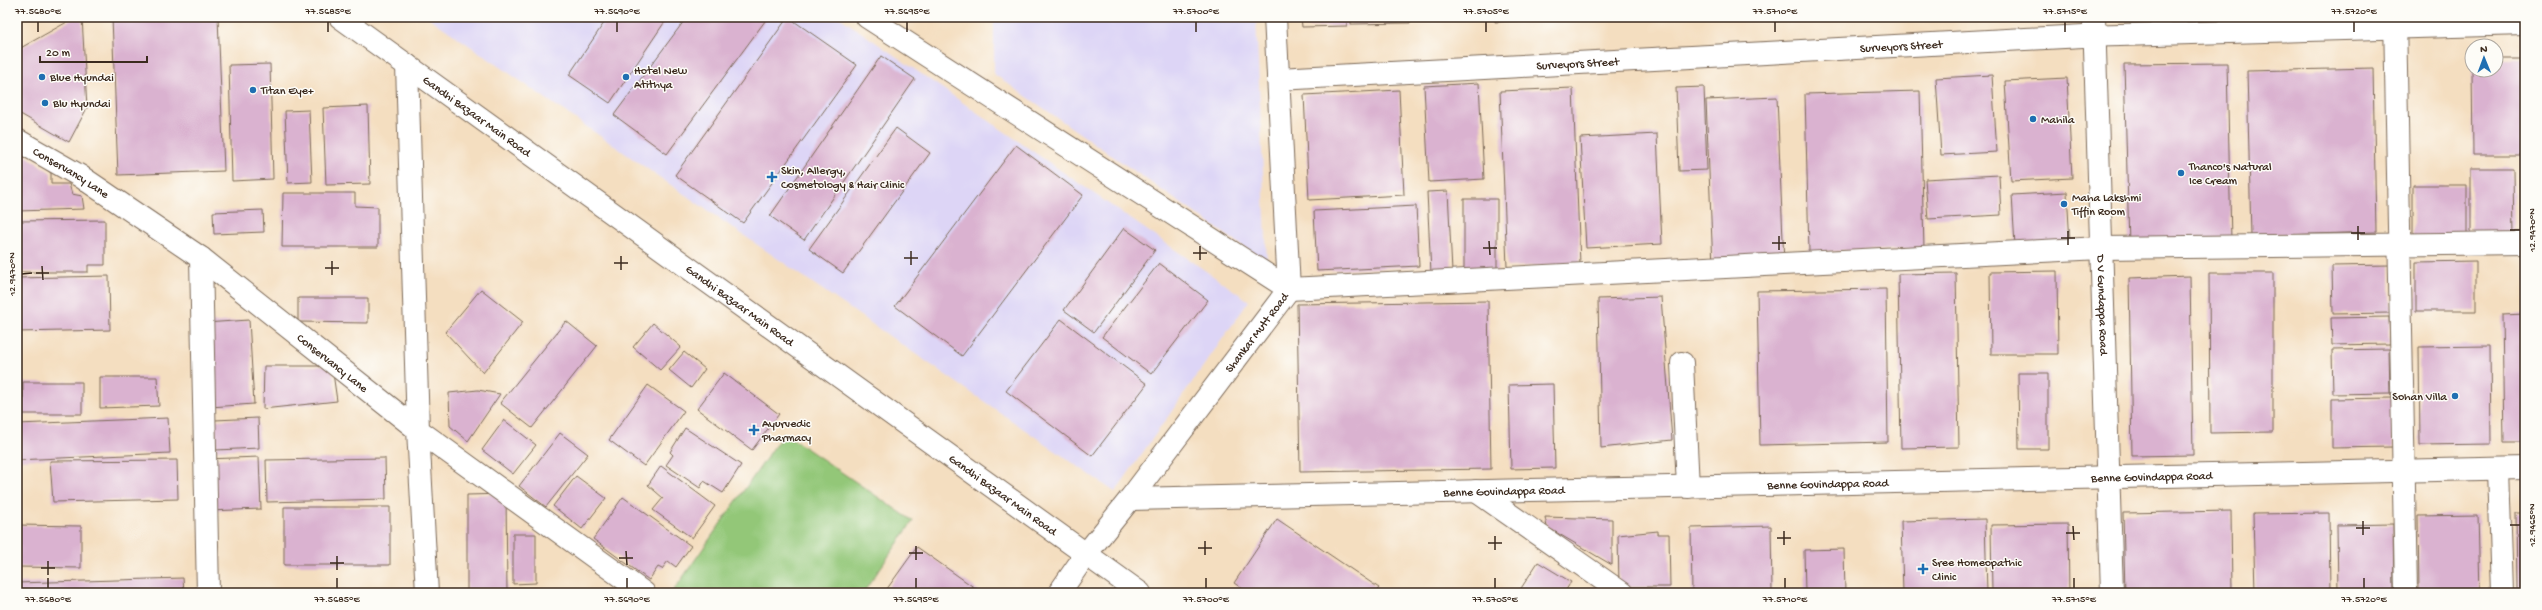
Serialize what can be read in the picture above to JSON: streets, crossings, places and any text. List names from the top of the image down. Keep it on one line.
{"streets":{"street":["Surveyors Street","Gandhi Bazaar Main Road","Conservancy Lane","D V Gundappa Road","Shankar Mutt Road","Benne Govindappa Road"]},"crossings":[["Surveyors Street","D V Gundappa Road"],["Surveyors Street","Shankar Mutt Road"],["Gandhi Bazaar Main Road","Shankar Mutt Road"],["D V Gundappa Road","Benne Govindappa Road"],["Shankar Mutt Road","Benne Govindappa Road"]],"places":{"other":["Blue Hyundai","Hotel New Atithya","Titan Eye+","Blu Hyundai","Mahila","Thanco's Natural Ice Cream","Maha Lakshmi Tiffin Room","Sohan Villa"],"health":["Skin, Allergy, Cosmetology & Hair Clinic","Ayurvedic Pharmacy","Sree Homeopathic Clinic"]},"scale_bar":"20 m","north":"top","coordinates":["77.5680°E","77.5685°E","77.5690°E","77.5695°E","77.5700°E","77.5705°E","77.5710°E","77.5715°E","77.5720°E","12.9470°N","12.9465°N"]}
